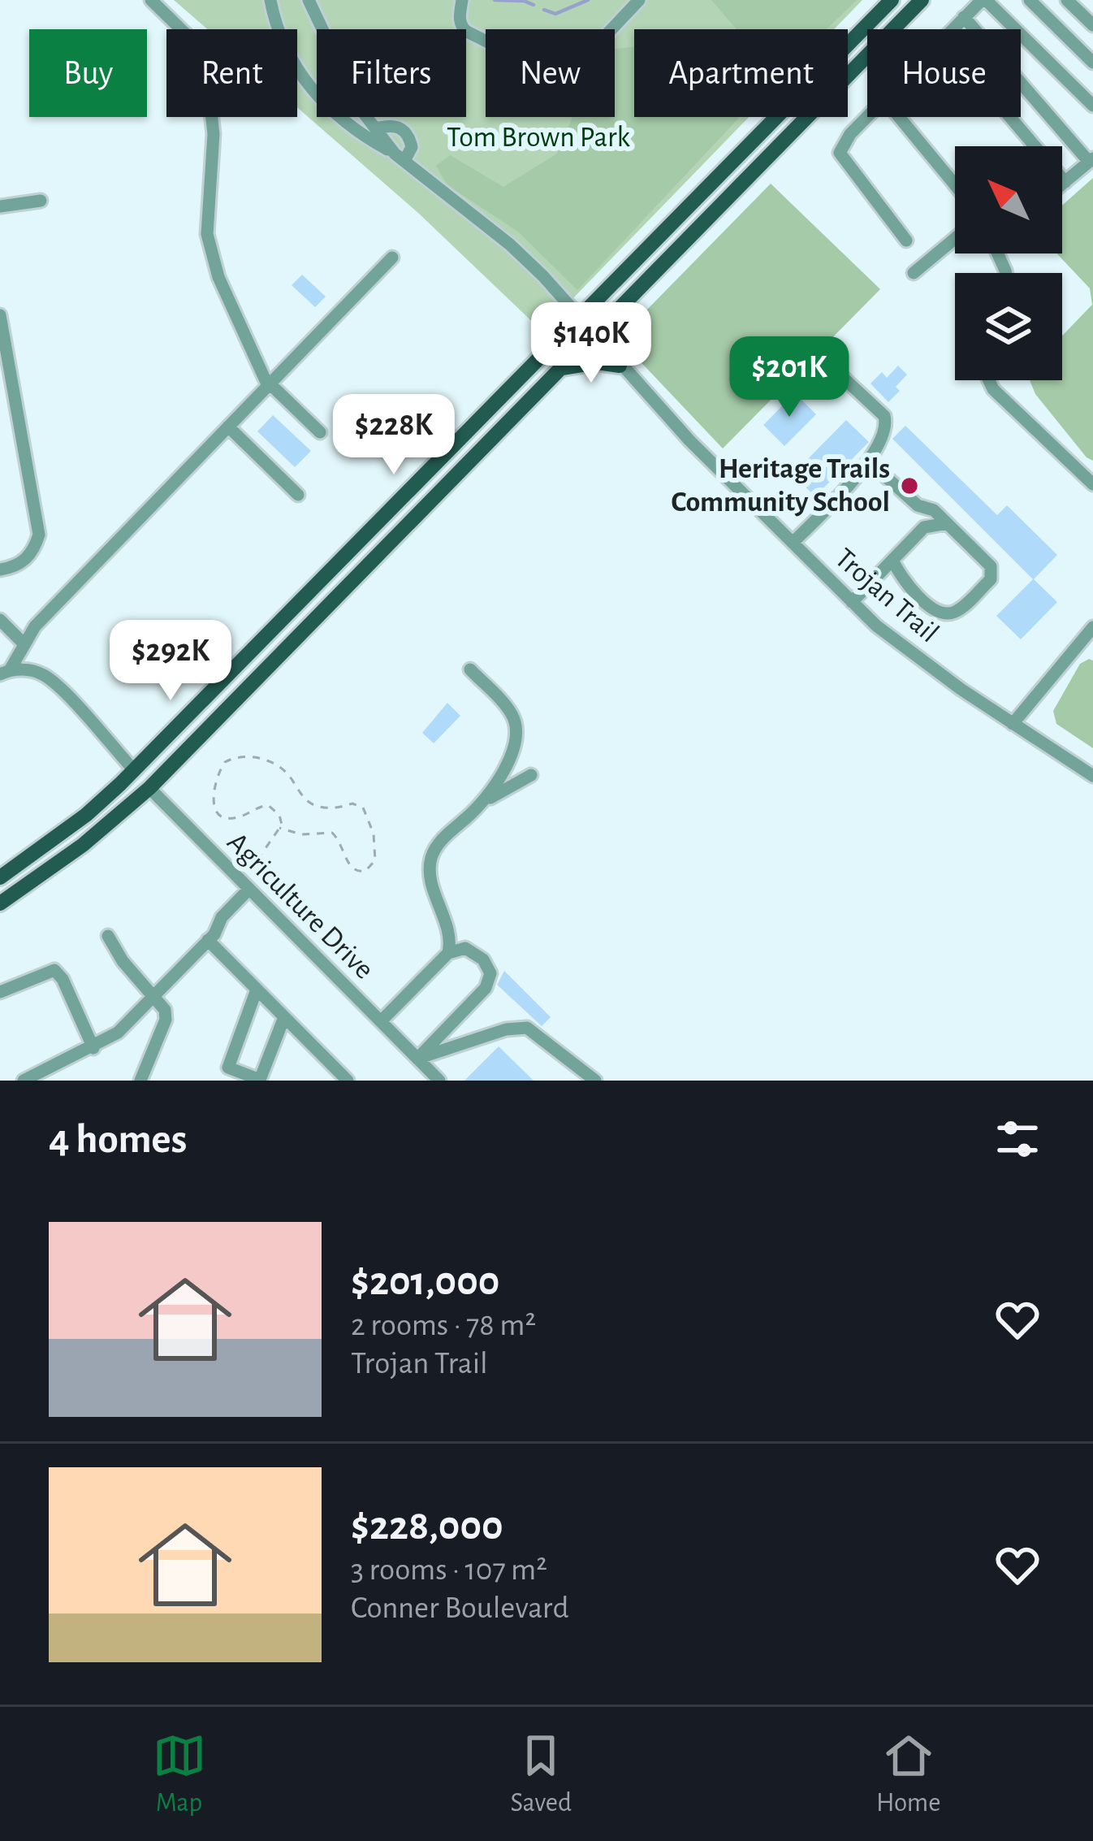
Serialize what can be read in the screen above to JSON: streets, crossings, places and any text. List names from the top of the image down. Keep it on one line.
{"streets":{"street":["Trojan Trail","Agriculture Drive"]},"parks":["Tom Brown Park"],"places":["Heritage Trails Community School"],"north":"top left","page":{"chip":["Buy","Rent","Filters","New","Apartment","House"],"price":["$140K","$201K","$228K","$292K"],"heading":"4 homes","list":[{"name":"$201,000","note":"2 rooms · 78 m² · Trojan Trail"},{"name":"$228,000","note":"3 rooms · 107 m² · Conner Boulevard"}],"tabs":["Map","Saved","Home"]}}
